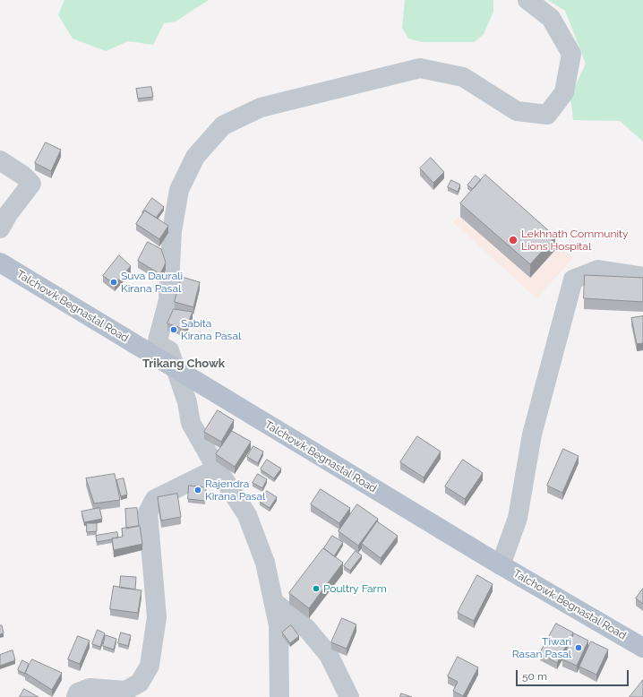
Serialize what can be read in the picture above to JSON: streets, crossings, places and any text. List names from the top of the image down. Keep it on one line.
{"streets":{"main road":["Talchowk Begnastal Road"]},"districts":["Trikang Chowk"],"places":["Lekhnath Community Lions Hospital","Suva Daurali Kirana Pasal","Sabita Kirana Pasal","Rajendra Kirana Pasal","Poultry Farm","Tiwari Rasan Pasal"],"scale_bar":"50 m"}
